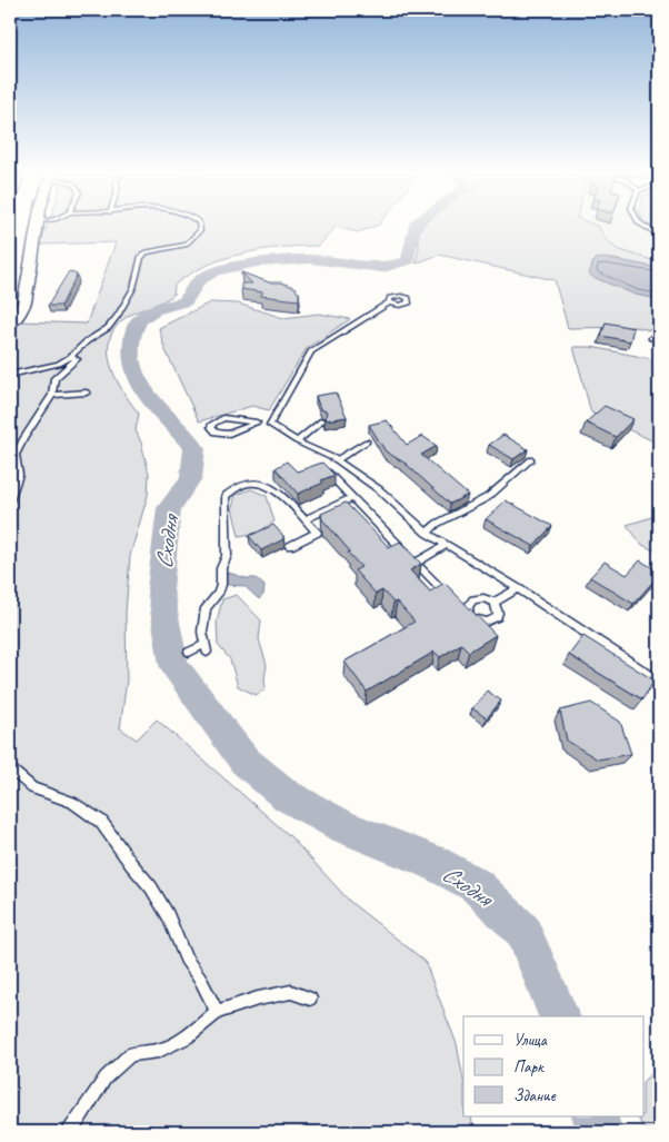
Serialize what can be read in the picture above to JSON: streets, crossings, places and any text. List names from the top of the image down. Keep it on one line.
{"water":["Сходня"],"legend":["Улица","Парк","Здание"]}
